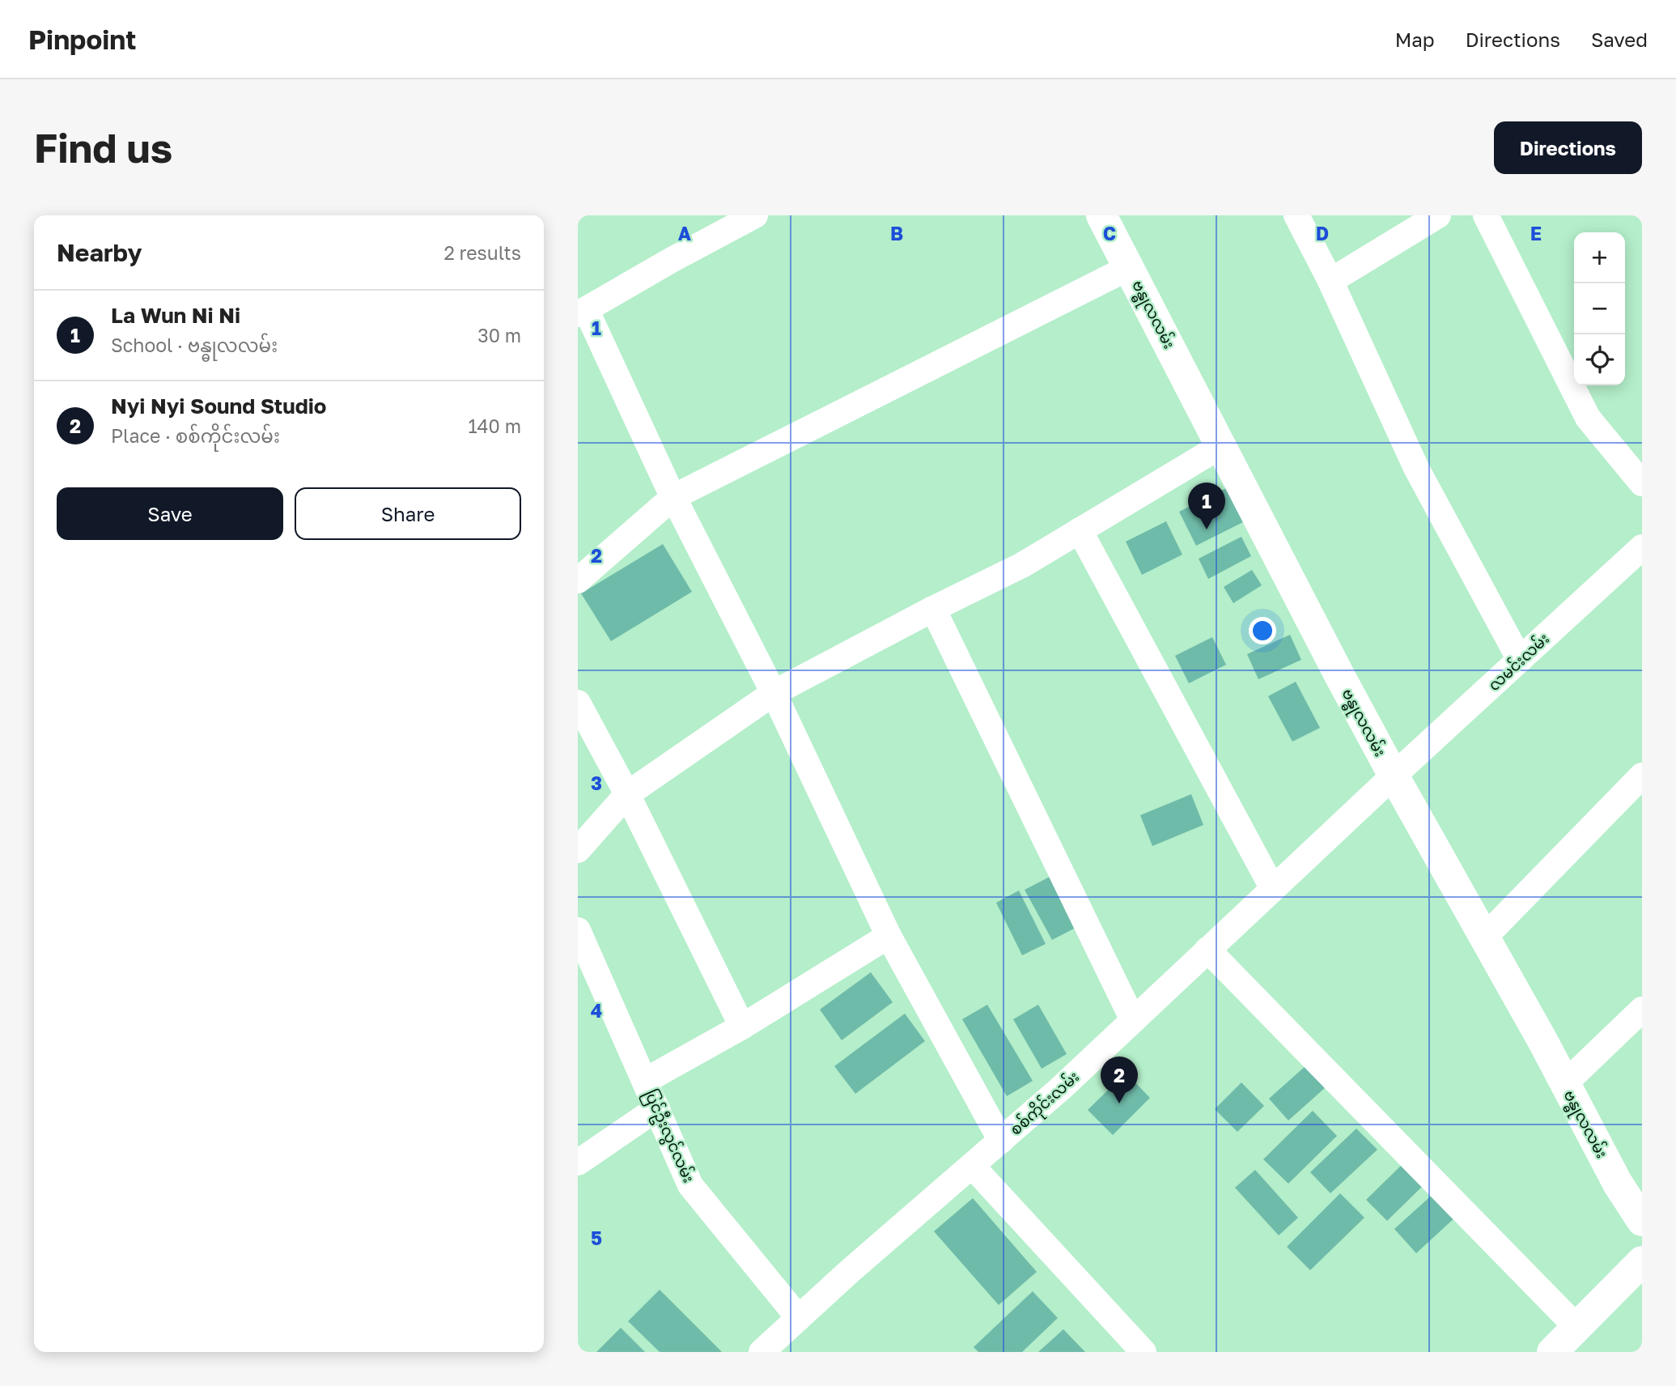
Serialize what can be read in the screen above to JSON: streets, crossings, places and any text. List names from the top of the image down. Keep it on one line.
{"streets":{"street":["ဗန္ဓုလလမ်း","လမင်းလမ်း","စစ်ကိုင်းလမ်း","ပြင်ဦးလွင်လမ်း"]},"crossings":[["ဗန္ဓုလလမ်း","လမင်းလမ်း"],["ဗန္ဓုလလမ်း","စစ်ကိုင်းလမ်း"],["လမင်းလမ်း","စစ်ကိုင်းလမ်း"],["စစ်ကိုင်းလမ်း","ပြင်ဦးလွင်လမ်း"]],"page":{"header":"Pinpoint","nav":["Map","Directions","Saved"],"buttons":["Directions",["Save","Share"]],"title":"Find us","heading":["Nearby","2 results"],"map_buttons":["+","−"],"list":[{"mark":"1","name":"La Wun Ni Ni","note":"School · ဗန္ဓုလလမ်း","value":"30 m"},{"mark":"2","name":"Nyi Nyi Sound Studio","note":"Place · စစ်ကိုင်းလမ်း","value":"140 m"}],"pins":["1","2"]},"grid":{"columns":["A","B","C","D","E"],"rows":["1","2","3","4","5"]}}
